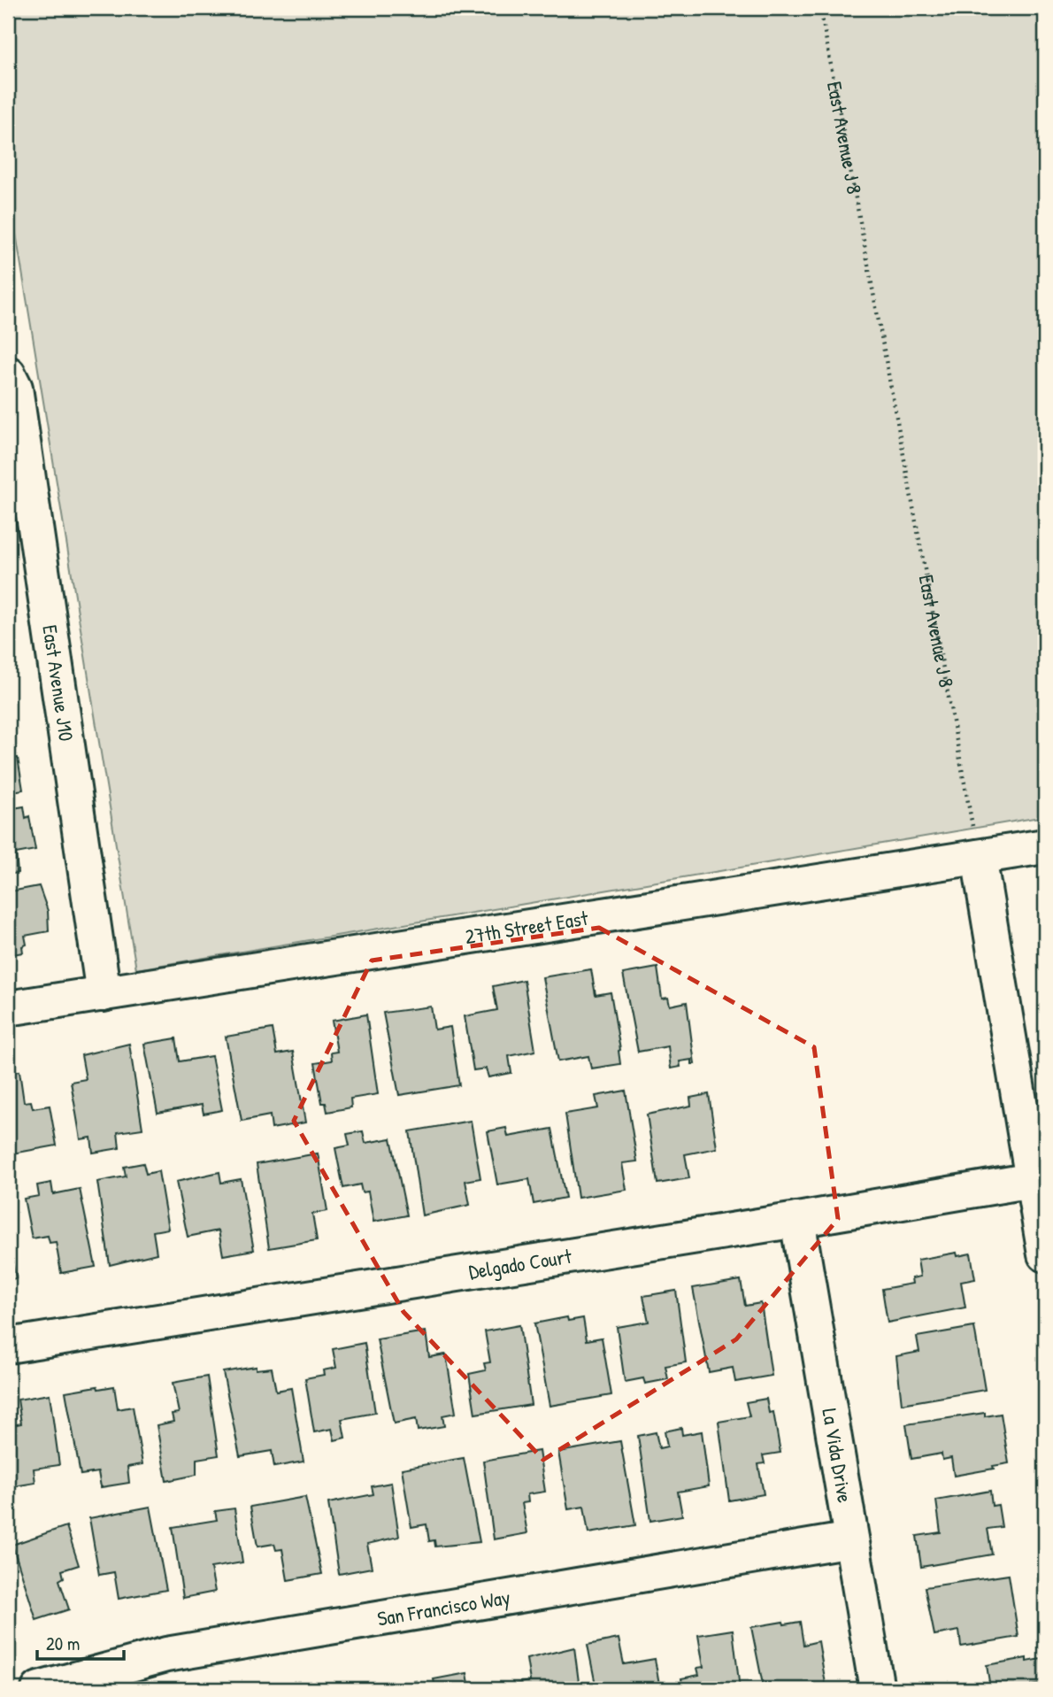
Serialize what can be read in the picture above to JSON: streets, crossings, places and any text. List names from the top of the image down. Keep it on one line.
{"streets":{"street":["East Avenue J10","27th Street East","Delgado Court","La Vida Drive","San Francisco Way"],"path":["East Avenue J 8"]},"crossings":[["East Avenue J 8","27th Street East"],["East Avenue J10","27th Street East"],["Delgado Court","La Vida Drive"],["La Vida Drive","San Francisco Way"]],"scale_bar":"20 m"}
